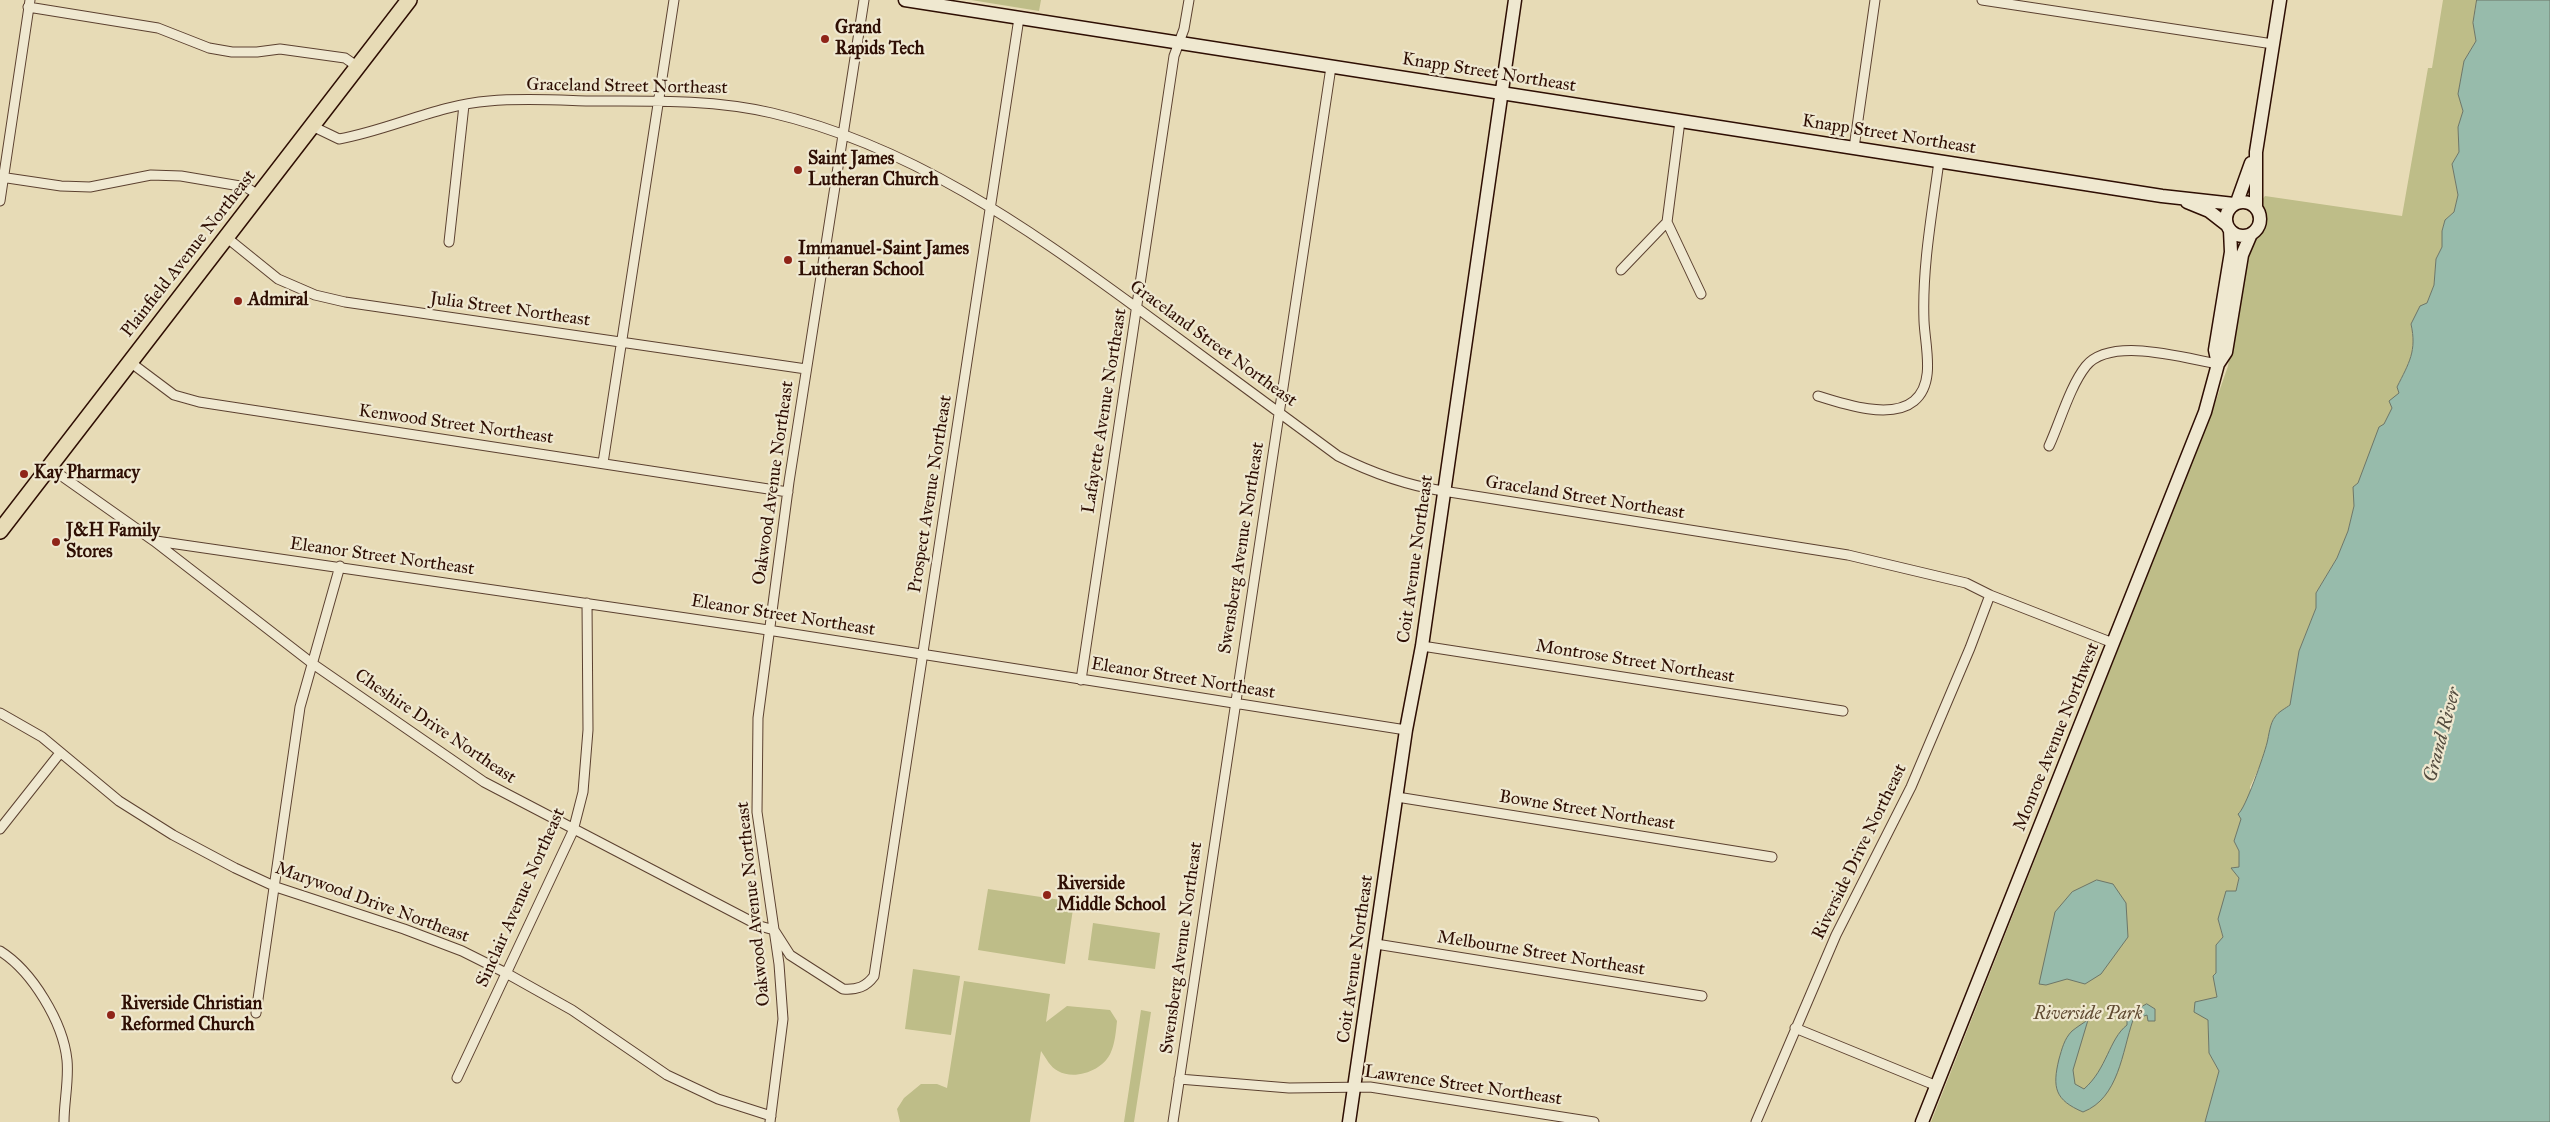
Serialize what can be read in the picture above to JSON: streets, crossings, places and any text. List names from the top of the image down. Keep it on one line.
{"streets":{"main road":["Plainfield Avenue Northeast"],"street":["Knapp Street Northeast","Graceland Street Northeast","Julia Street Northeast","Lafayette Avenue Northeast","Kenwood Street Northeast","Oakwood Avenue Northeast","Prospect Avenue Northeast","Swensberg Avenue Northeast","Eleanor Street Northeast","Coit Avenue Northeast","Montrose Street Northeast","Cheshire Drive Northeast","Monroe Avenue Northwest","Bowne Street Northeast","Riverside Drive Northeast","Sinclair Avenue Northeast","Marywood Drive Northeast","Melbourne Street Northeast","Lawrence Street Northeast"]},"crossings":[["Knapp Street Northeast","Lafayette Avenue Northeast"],["Knapp Street Northeast","Prospect Avenue Northeast"],["Knapp Street Northeast","Swensberg Avenue Northeast"],["Knapp Street Northeast","Coit Avenue Northeast"],["Graceland Street Northeast","Plainfield Avenue Northeast"],["Graceland Street Northeast","Lafayette Avenue Northeast"],["Graceland Street Northeast","Oakwood Avenue Northeast"],["Graceland Street Northeast","Prospect Avenue Northeast"],["Graceland Street Northeast","Swensberg Avenue Northeast"],["Graceland Street Northeast","Coit Avenue Northeast"],["Graceland Street Northeast","Monroe Avenue Northwest"],["Graceland Street Northeast","Riverside Drive Northeast"],["Plainfield Avenue Northeast","Julia Street Northeast"],["Plainfield Avenue Northeast","Kenwood Street Northeast"],["Plainfield Avenue Northeast","Cheshire Drive Northeast"],["Julia Street Northeast","Oakwood Avenue Northeast"],["Lafayette Avenue Northeast","Eleanor Street Northeast"],["Kenwood Street Northeast","Oakwood Avenue Northeast"],["Oakwood Avenue Northeast","Prospect Avenue Northeast"],["Oakwood Avenue Northeast","Eleanor Street Northeast"],["Oakwood Avenue Northeast","Cheshire Drive Northeast"],["Oakwood Avenue Northeast","Marywood Drive Northeast"],["Prospect Avenue Northeast","Eleanor Street Northeast"],["Prospect Avenue Northeast","Cheshire Drive Northeast"],["Swensberg Avenue Northeast","Eleanor Street Northeast"],["Swensberg Avenue Northeast","Lawrence Street Northeast"],["Eleanor Street Northeast","Coit Avenue Northeast"],["Eleanor Street Northeast","Cheshire Drive Northeast"],["Eleanor Street Northeast","Sinclair Avenue Northeast"],["Coit Avenue Northeast","Montrose Street Northeast"],["Coit Avenue Northeast","Bowne Street Northeast"],["Coit Avenue Northeast","Melbourne Street Northeast"],["Coit Avenue Northeast","Lawrence Street Northeast"],["Cheshire Drive Northeast","Sinclair Avenue Northeast"],["Sinclair Avenue Northeast","Marywood Drive Northeast"]],"water":["Grand River"],"parks":["Riverside Park"],"places":["Grand Rapids Tech","Saint James Lutheran Church","Immanuel-Saint James Lutheran School","Admiral","Kay Pharmacy","J&H Family Stores","Riverside Middle School","Riverside Christian Reformed Church"]}
